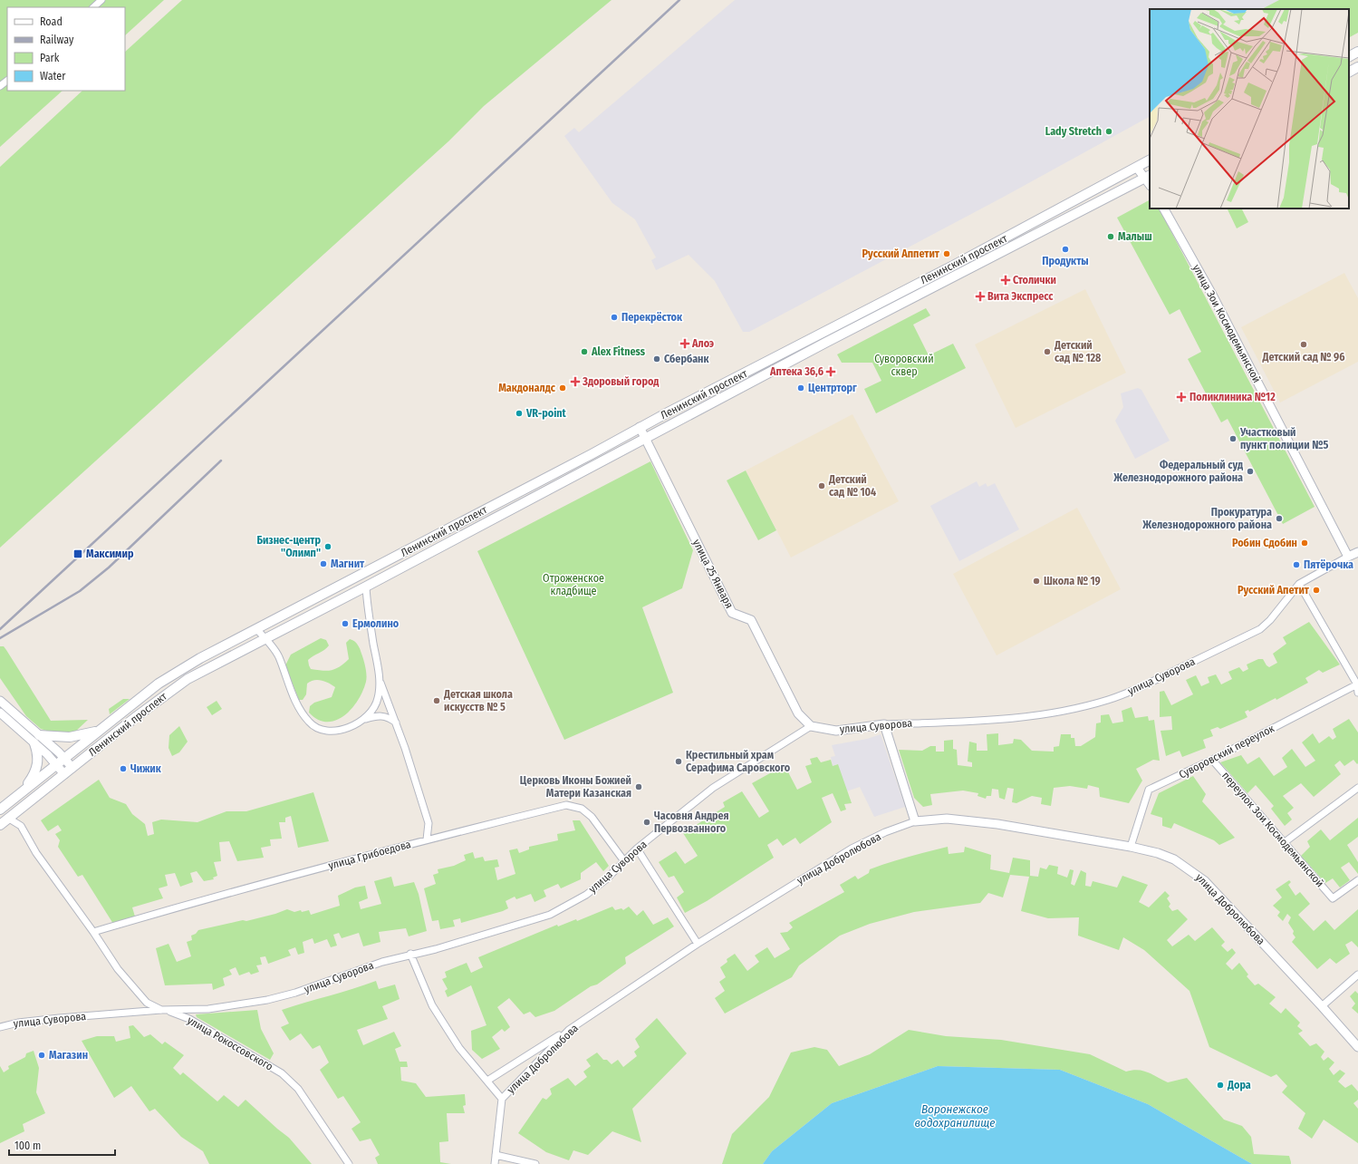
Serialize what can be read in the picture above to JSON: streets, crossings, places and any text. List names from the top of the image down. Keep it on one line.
{"streets":{"main road":["Ленинский проспект"],"street":["улица Зои Космодемьянской","улица 25 Января","улица Суворова","Суворовский переулок","переулок Зои Космодемьянской","улица Грибоедова","улица Добролюбова","улица Рокоссовского"]},"crossings":[["Ленинский проспект","улица 25 Января"],["Ленинский проспект","улица Рокоссовского"],["улица Зои Космодемьянской","улица Суворова"],["улица 25 Января","улица Суворова"],["улица Суворова","улица Грибоедова"],["улица Суворова","улица Рокоссовского"],["Суворовский переулок","переулок Зои Космодемьянской"],["Суворовский переулок","улица Добролюбова"],["улица Грибоедова","улица Рокоссовского"]],"water":["Воронежское водохранилище"],"parks":["Суворовский сквер","Отроженское кладбище"],"places":{"other":["Lady Stretch","Малыш","Продукты","Русский Аппетит","Перекрёсток","Детский сад № 96","Alex Fitness","Детский сад № 128","Сбербанк","Макдоналдс","Центрторг","VR-point","Участковый пункт полиции №5","Федеральный суд Железнодорожного района","Детский сад № 104","Прокуратура Железнодорожного района","Робин Сдобин","Бизнес-центр \"Олимп\"","Магнит","Пятёрочка","Школа № 19","Русский Апетит","Ермолино","Детская школа искусств № 5","Крестильный храм Серафима Саровского","Чижик","Церковь Иконы Божией Матери Казанская","Часовня Андрея Первозванного","Магазин","Дора"],"health":["Столички","Вита Экспресс","Алоэ","Аптека 36,6","Здоровый город","Поликлиника №12"],"transit":["Максимир"]},"legend":["Road","Railway","Park","Water"],"scale_bar":"100 m"}
